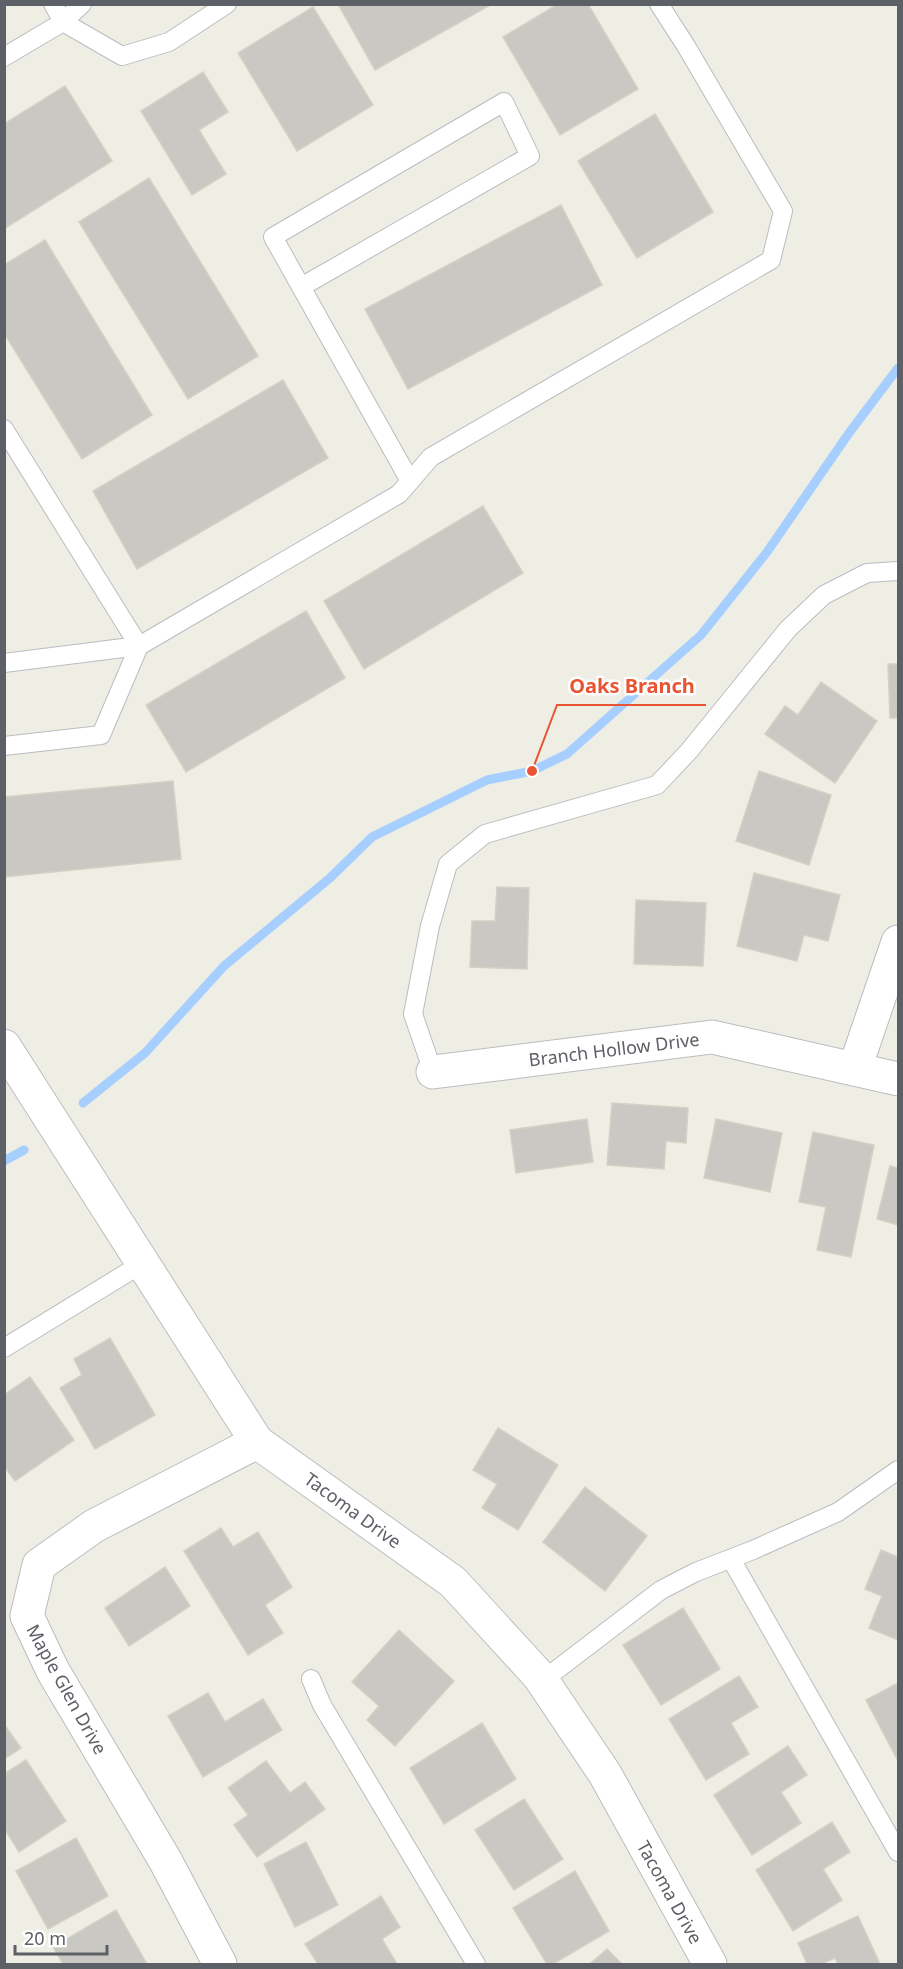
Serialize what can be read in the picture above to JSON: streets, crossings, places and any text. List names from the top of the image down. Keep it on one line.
{"streets":{"street":["Branch Hollow Drive","Tacoma Drive","Maple Glen Drive"]},"crossings":[["Tacoma Drive","Maple Glen Drive"]],"places":["Oaks Branch"],"scale_bar":"20 m"}
